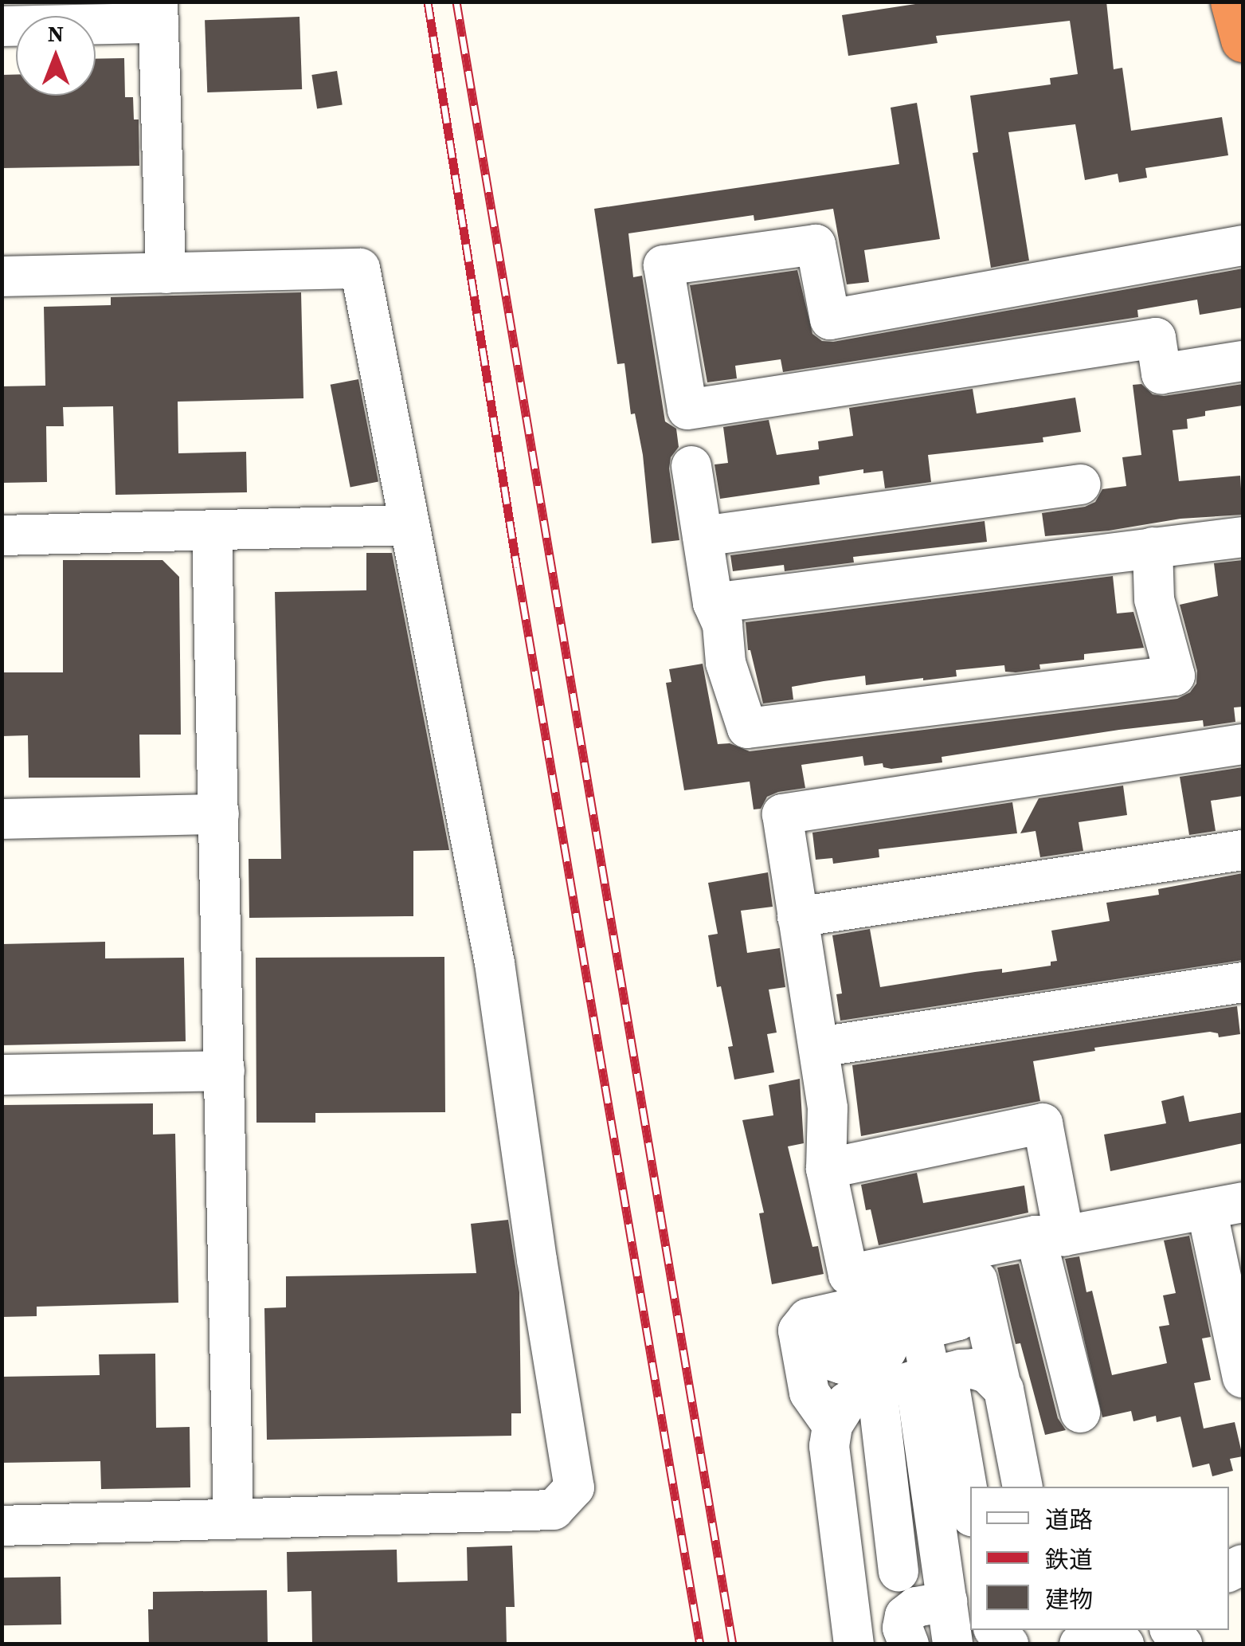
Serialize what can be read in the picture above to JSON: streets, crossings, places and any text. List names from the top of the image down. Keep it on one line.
{"legend":["道路","鉄道","建物"],"north":"top"}
